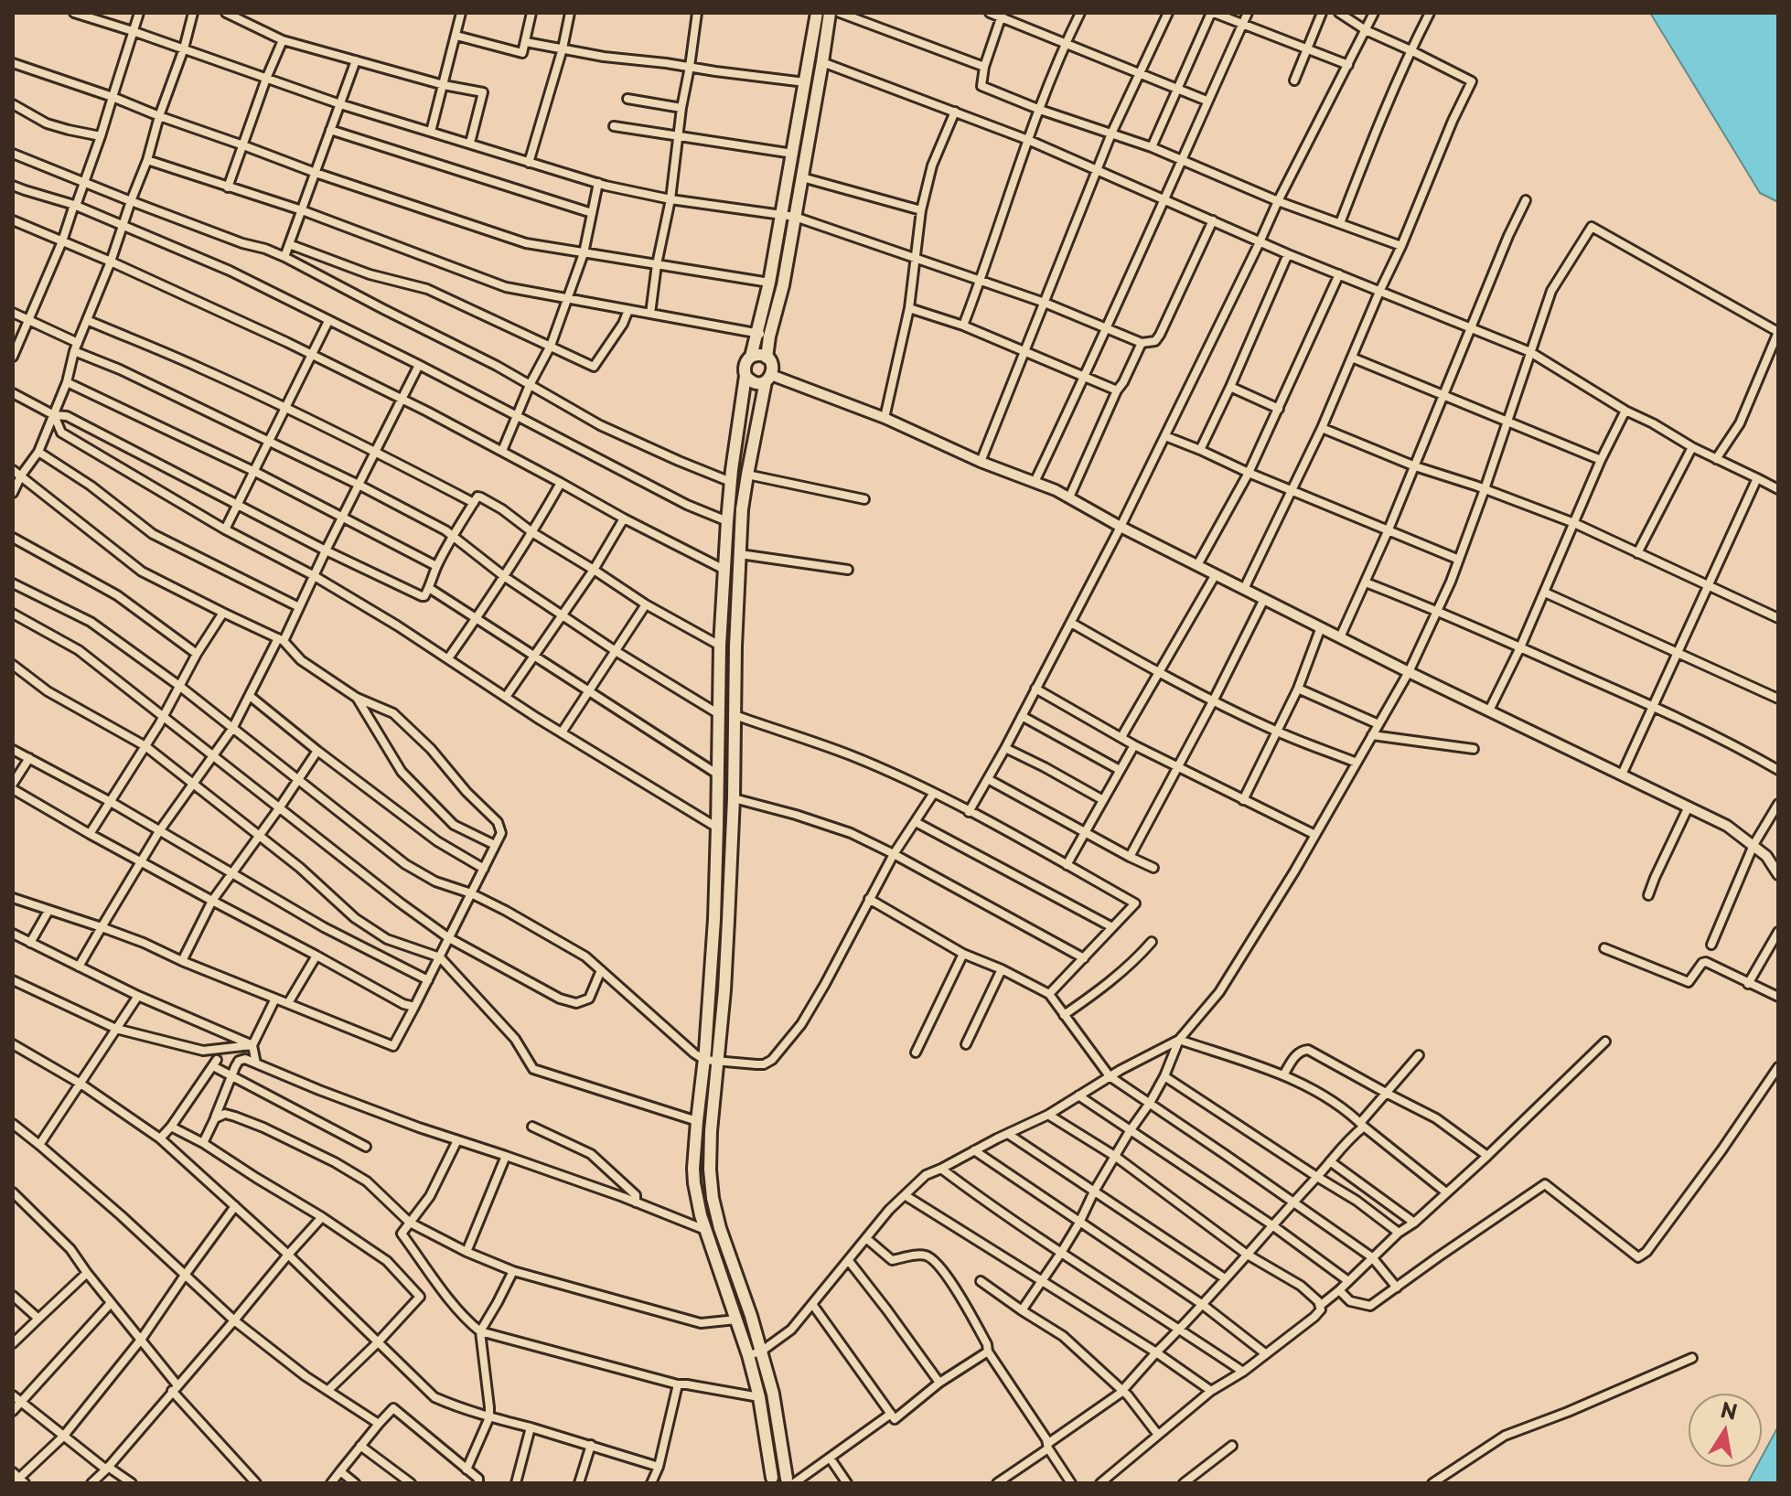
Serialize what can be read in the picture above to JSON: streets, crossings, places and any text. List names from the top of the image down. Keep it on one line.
{"north":"top"}
